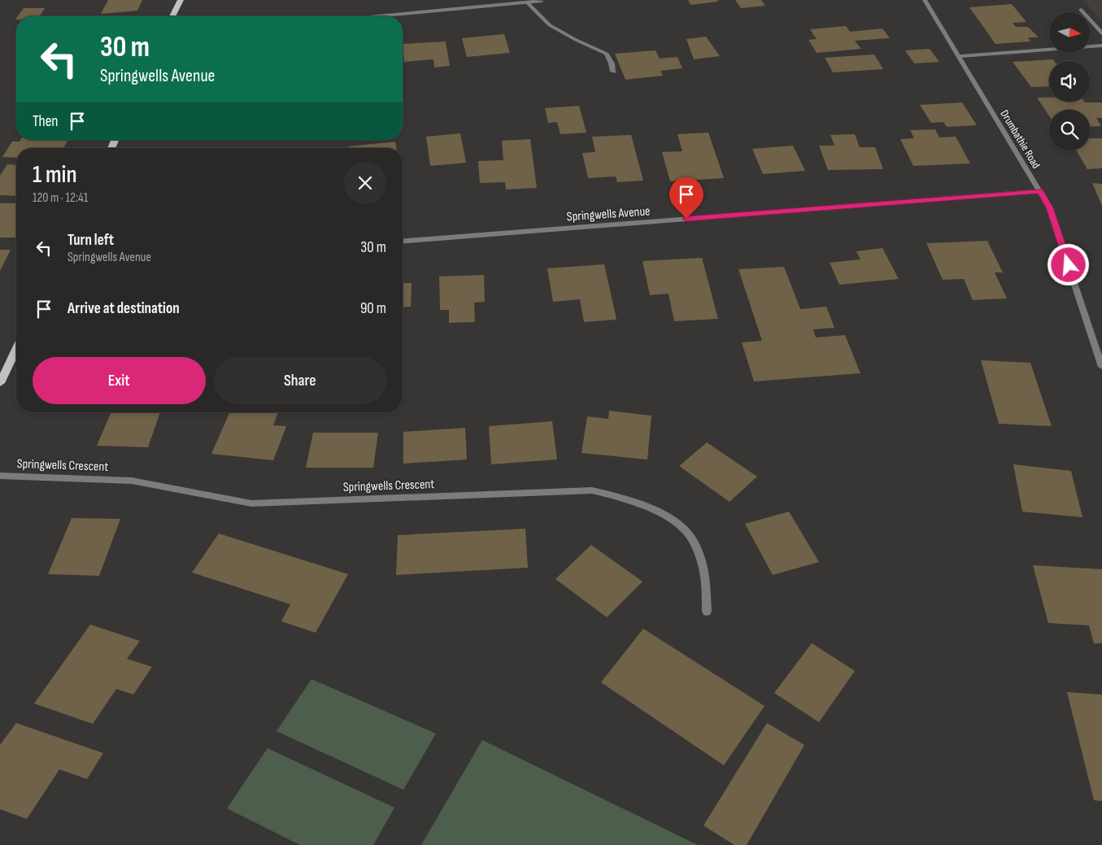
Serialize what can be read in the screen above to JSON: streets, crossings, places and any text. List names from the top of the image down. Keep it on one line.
{"streets":{"street":["Drumbathie Road","Springwells Avenue","Springwells Crescent"]},"crossings":[["Drumbathie Road","Springwells Avenue"]],"north":"right","page":{"turn":["30 m","Springwells Avenue"],"then":"Then","heading":["1 min","120 m · 12:41"],"list":[{"name":"Turn left","note":"Springwells Avenue","value":"30 m"},{"name":"Arrive at destination","value":"90 m"}],"buttons":["Exit","Share"]}}
